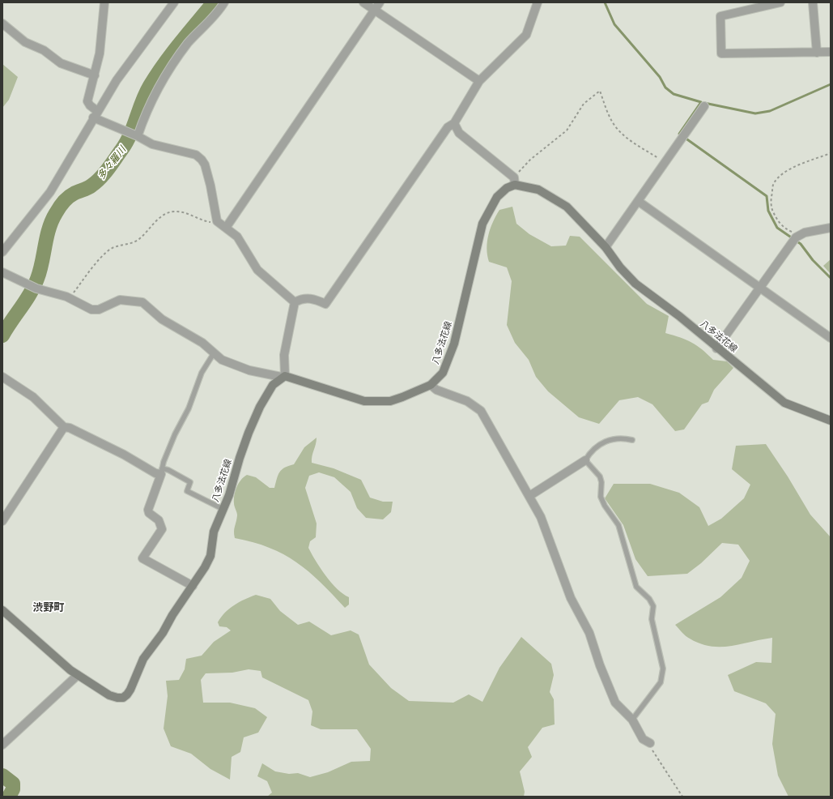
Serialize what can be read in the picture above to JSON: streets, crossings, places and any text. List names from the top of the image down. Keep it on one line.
{"streets":{"main road":["八多法花線"]},"districts":["渋野町"],"water":["多々羅川"]}
